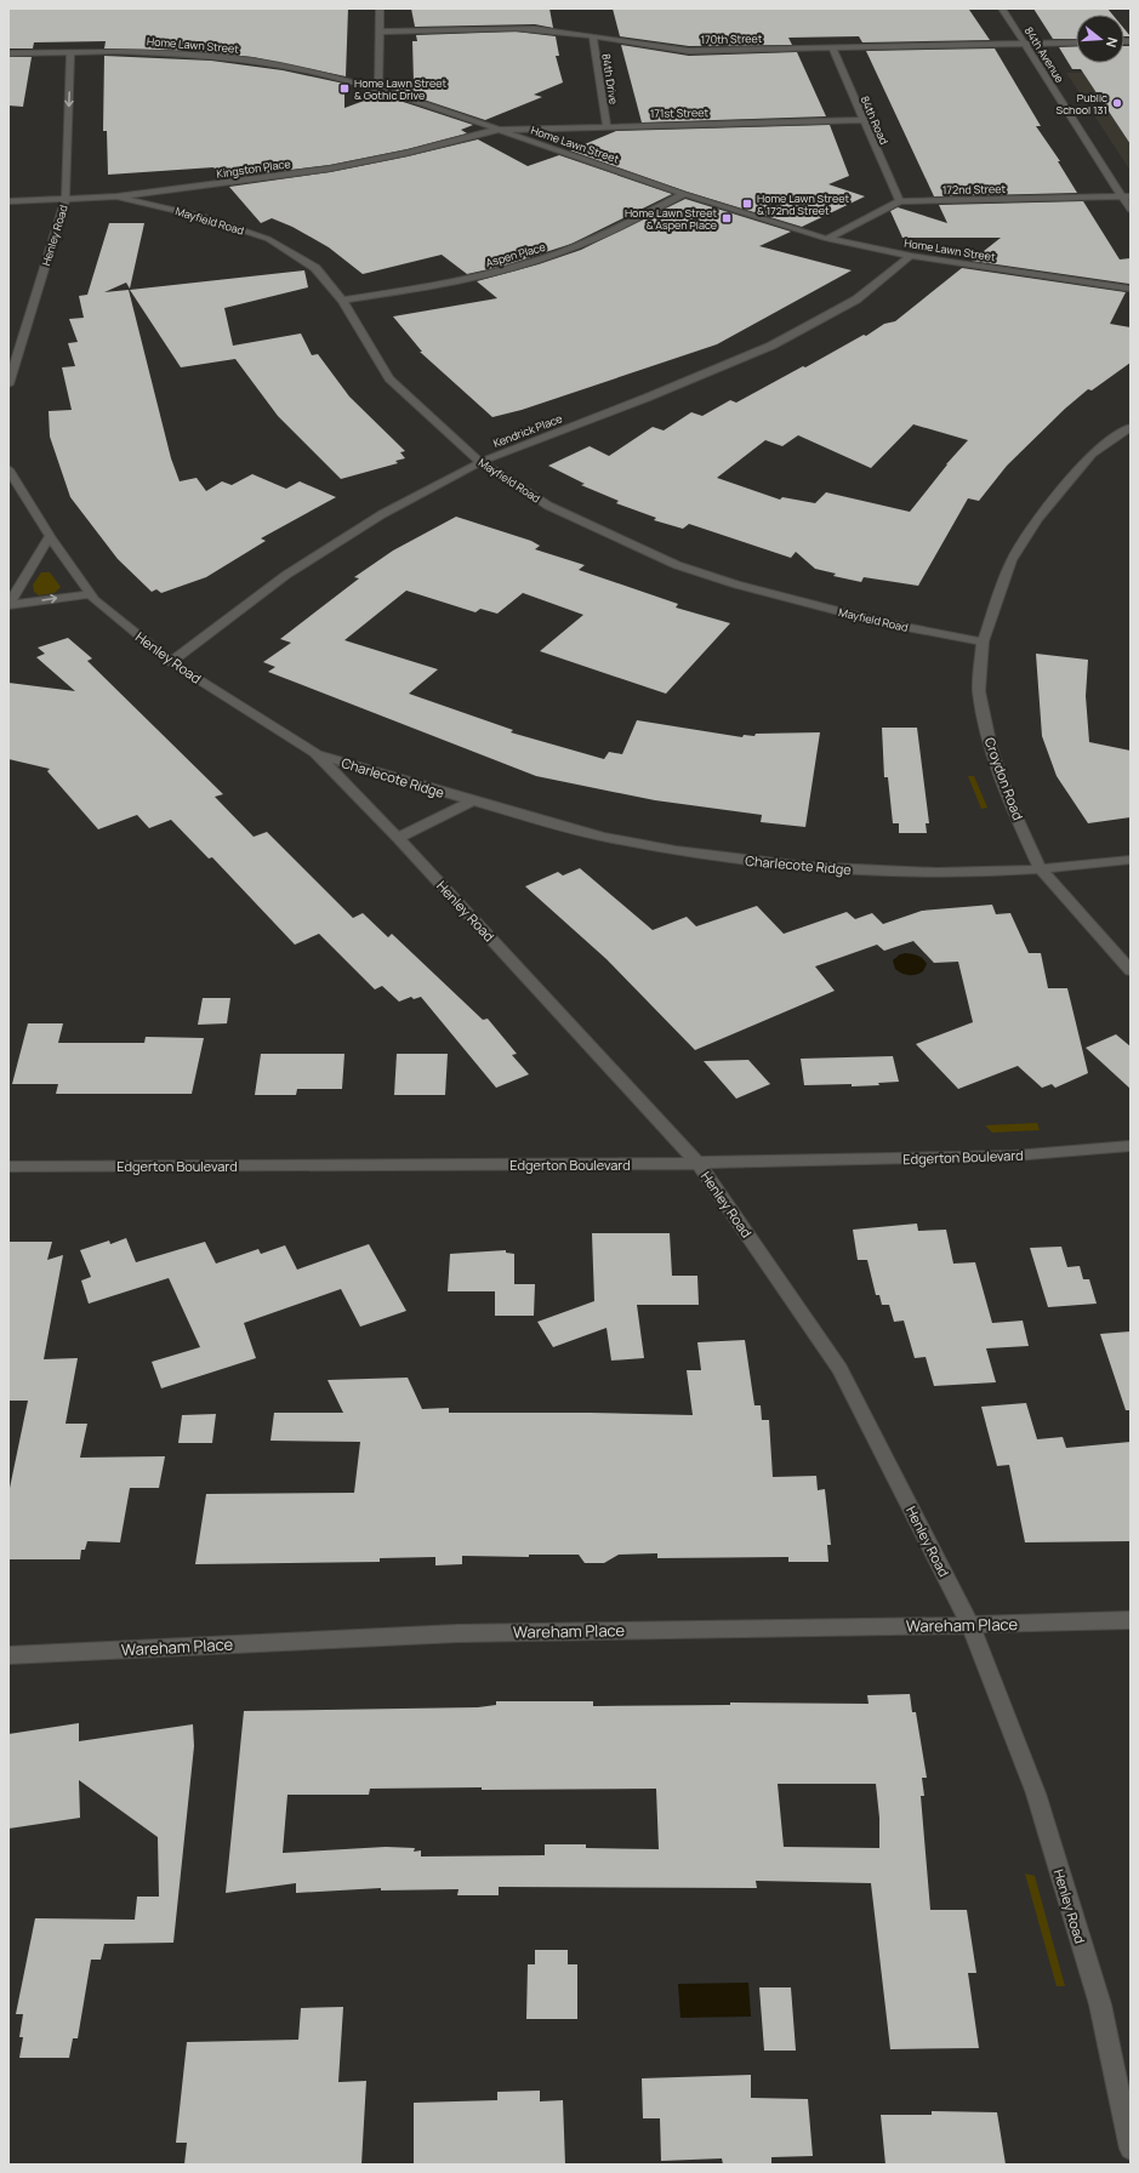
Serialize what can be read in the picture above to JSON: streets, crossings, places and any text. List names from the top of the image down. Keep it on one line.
{"streets":{"street":["170th Street","Home Lawn Street","84th Avenue","84th Drive","171st Street","84th Road","Kingston Place","172nd Street","Mayfield Road","Henley Road","Aspen Place","Kendrick Place","Charlecote Ridge","Croydon Road","Edgerton Boulevard","Wareham Place"]},"crossings":[["170th Street","84th Avenue"],["170th Street","84th Drive"],["170th Street","84th Road"],["Home Lawn Street","171st Street"],["Home Lawn Street","Kingston Place"],["Home Lawn Street","172nd Street"],["Home Lawn Street","Henley Road"],["Home Lawn Street","Aspen Place"],["Home Lawn Street","Kendrick Place"],["84th Avenue","172nd Street"],["84th Drive","171st Street"],["171st Street","84th Road"],["171st Street","Kingston Place"],["84th Road","172nd Street"],["Kingston Place","Mayfield Road"],["Kingston Place","Henley Road"],["Mayfield Road","Aspen Place"],["Mayfield Road","Kendrick Place"],["Mayfield Road","Croydon Road"],["Henley Road","Kendrick Place"],["Henley Road","Charlecote Ridge"],["Henley Road","Edgerton Boulevard"],["Henley Road","Wareham Place"],["Charlecote Ridge","Croydon Road"]],"places":{"transit":["Home Lawn Street & Gothic Drive","Home Lawn Street & 172nd Street","Home Lawn Street & Aspen Place"],"other":["Public School 131"]},"north":"right"}
